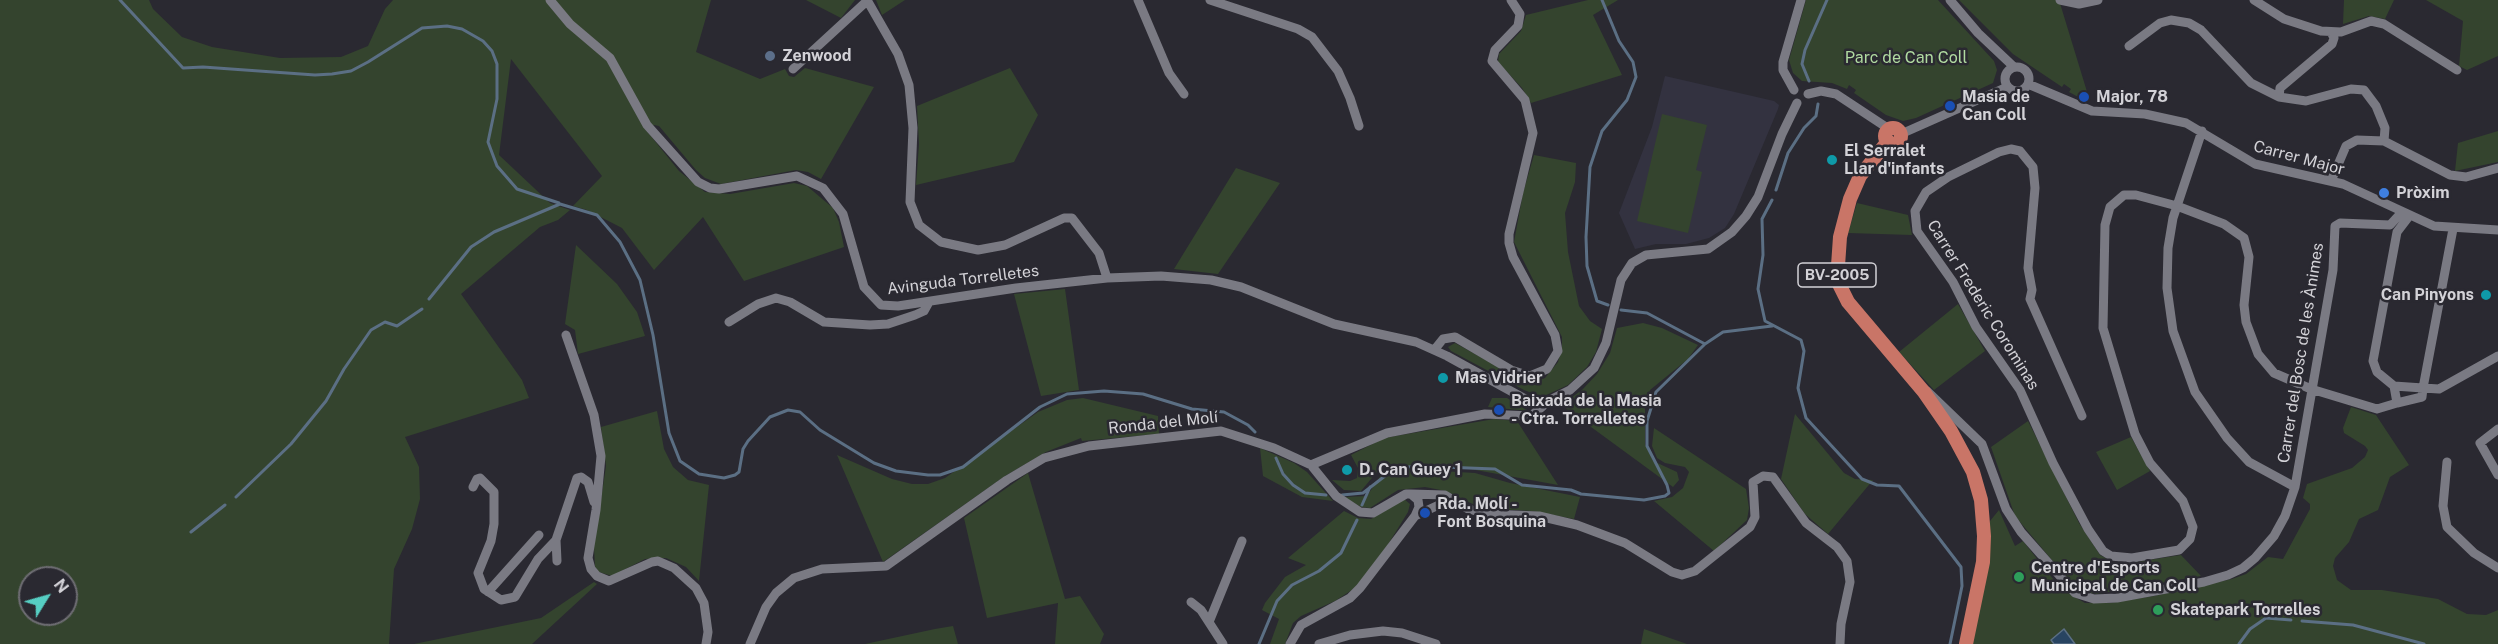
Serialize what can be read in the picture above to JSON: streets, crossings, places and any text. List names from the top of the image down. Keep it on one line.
{"streets":{"main road":["BV-2005"],"street":["Carrer Major","Avinguda Torrelletes","Carrer Frederic Corominas","Carrer del Bosc de les Ànimes","Ronda del Molí"]},"crossings":[["Carrer Major","BV-2005"],["BV-2005","Carrer del Bosc de les Ànimes"]],"parks":["Parc de Can Coll"],"places":["Zenwood","Major, 78","Masia de Can Coll","El Serralet Llar d'infants","Pròxim","Can Pinyons","Mas Vidrier","Baixada de la Masia - Ctra. Torrelletes","D. Can Guey 1","Rda. Molí - Font Bosquina","Centre d'Esports Municipal de Can Coll","Skatepark Torrelles"],"north":"top right"}
